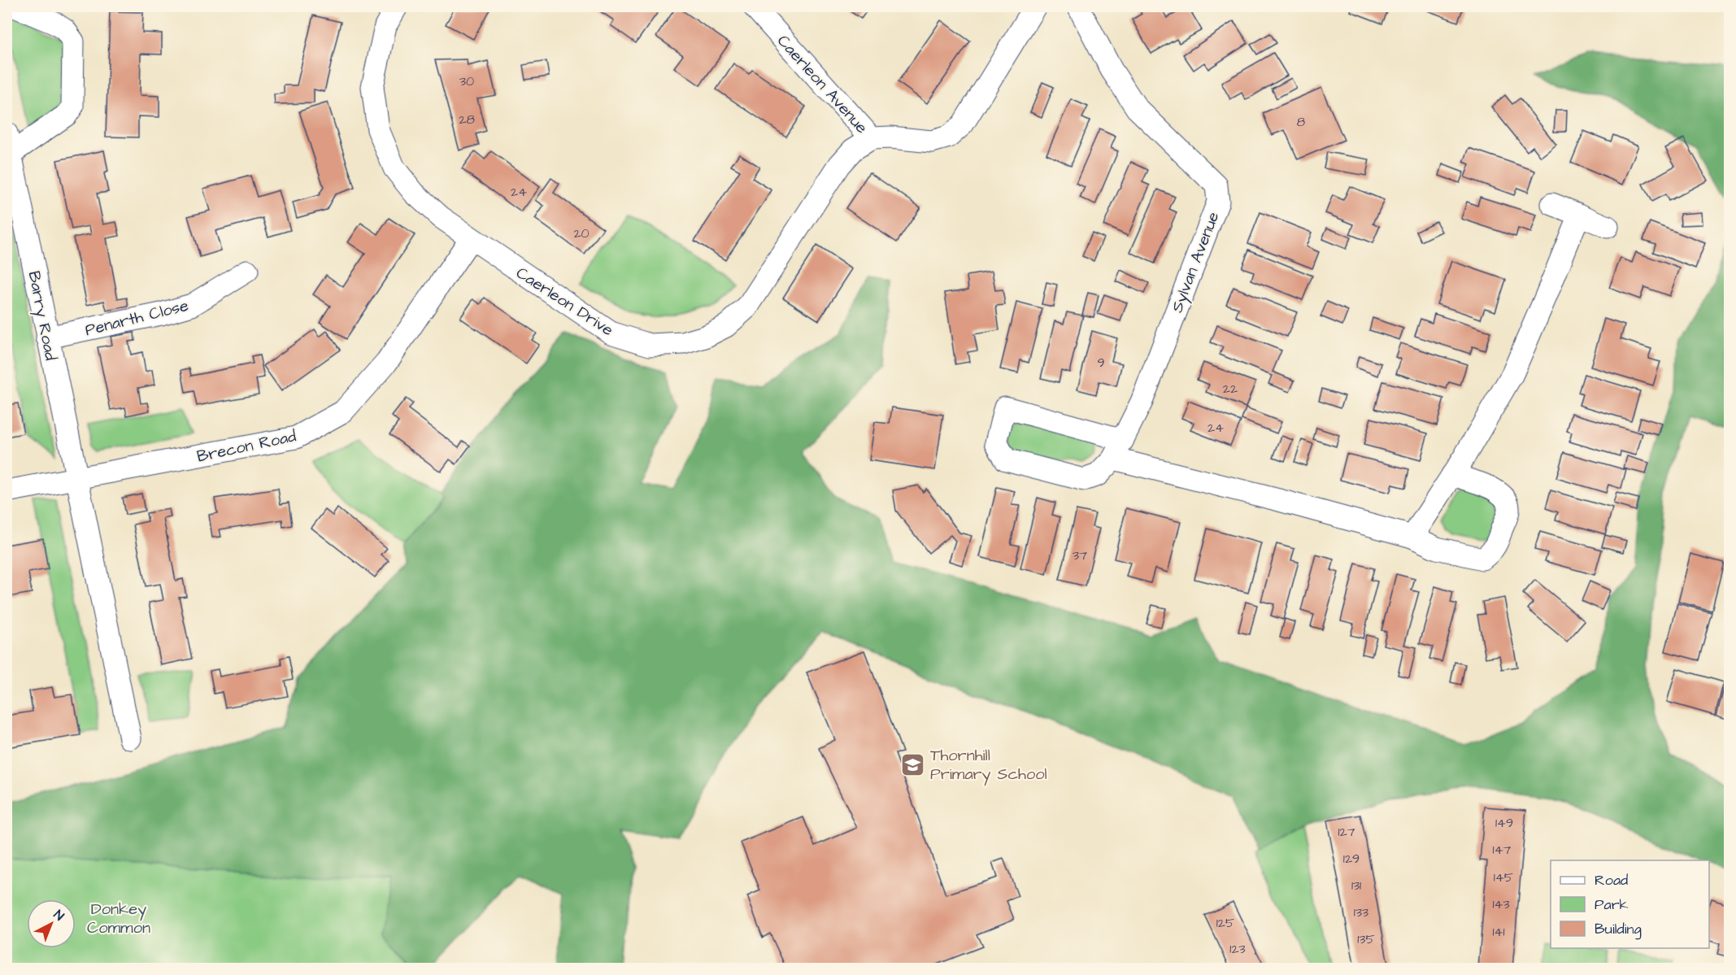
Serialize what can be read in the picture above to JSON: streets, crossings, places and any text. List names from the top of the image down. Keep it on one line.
{"streets":{"street":["Caerleon Avenue","Sylvan Avenue","Caerleon Drive","Barry Road","Penarth Close","Brecon Road"]},"crossings":[["Caerleon Avenue","Caerleon Drive"],["Caerleon Drive","Brecon Road"],["Barry Road","Penarth Close"],["Barry Road","Brecon Road"]],"parks":["Donkey Common"],"places":{"school or university":["Thornhill Primary School"]},"house_numbers":["30","28","8","24","20","9","22","24","37","149","127","147","129","145","131","143","133","125","141","135","123"],"legend":["Road","Park","Building"],"north":"top right"}
